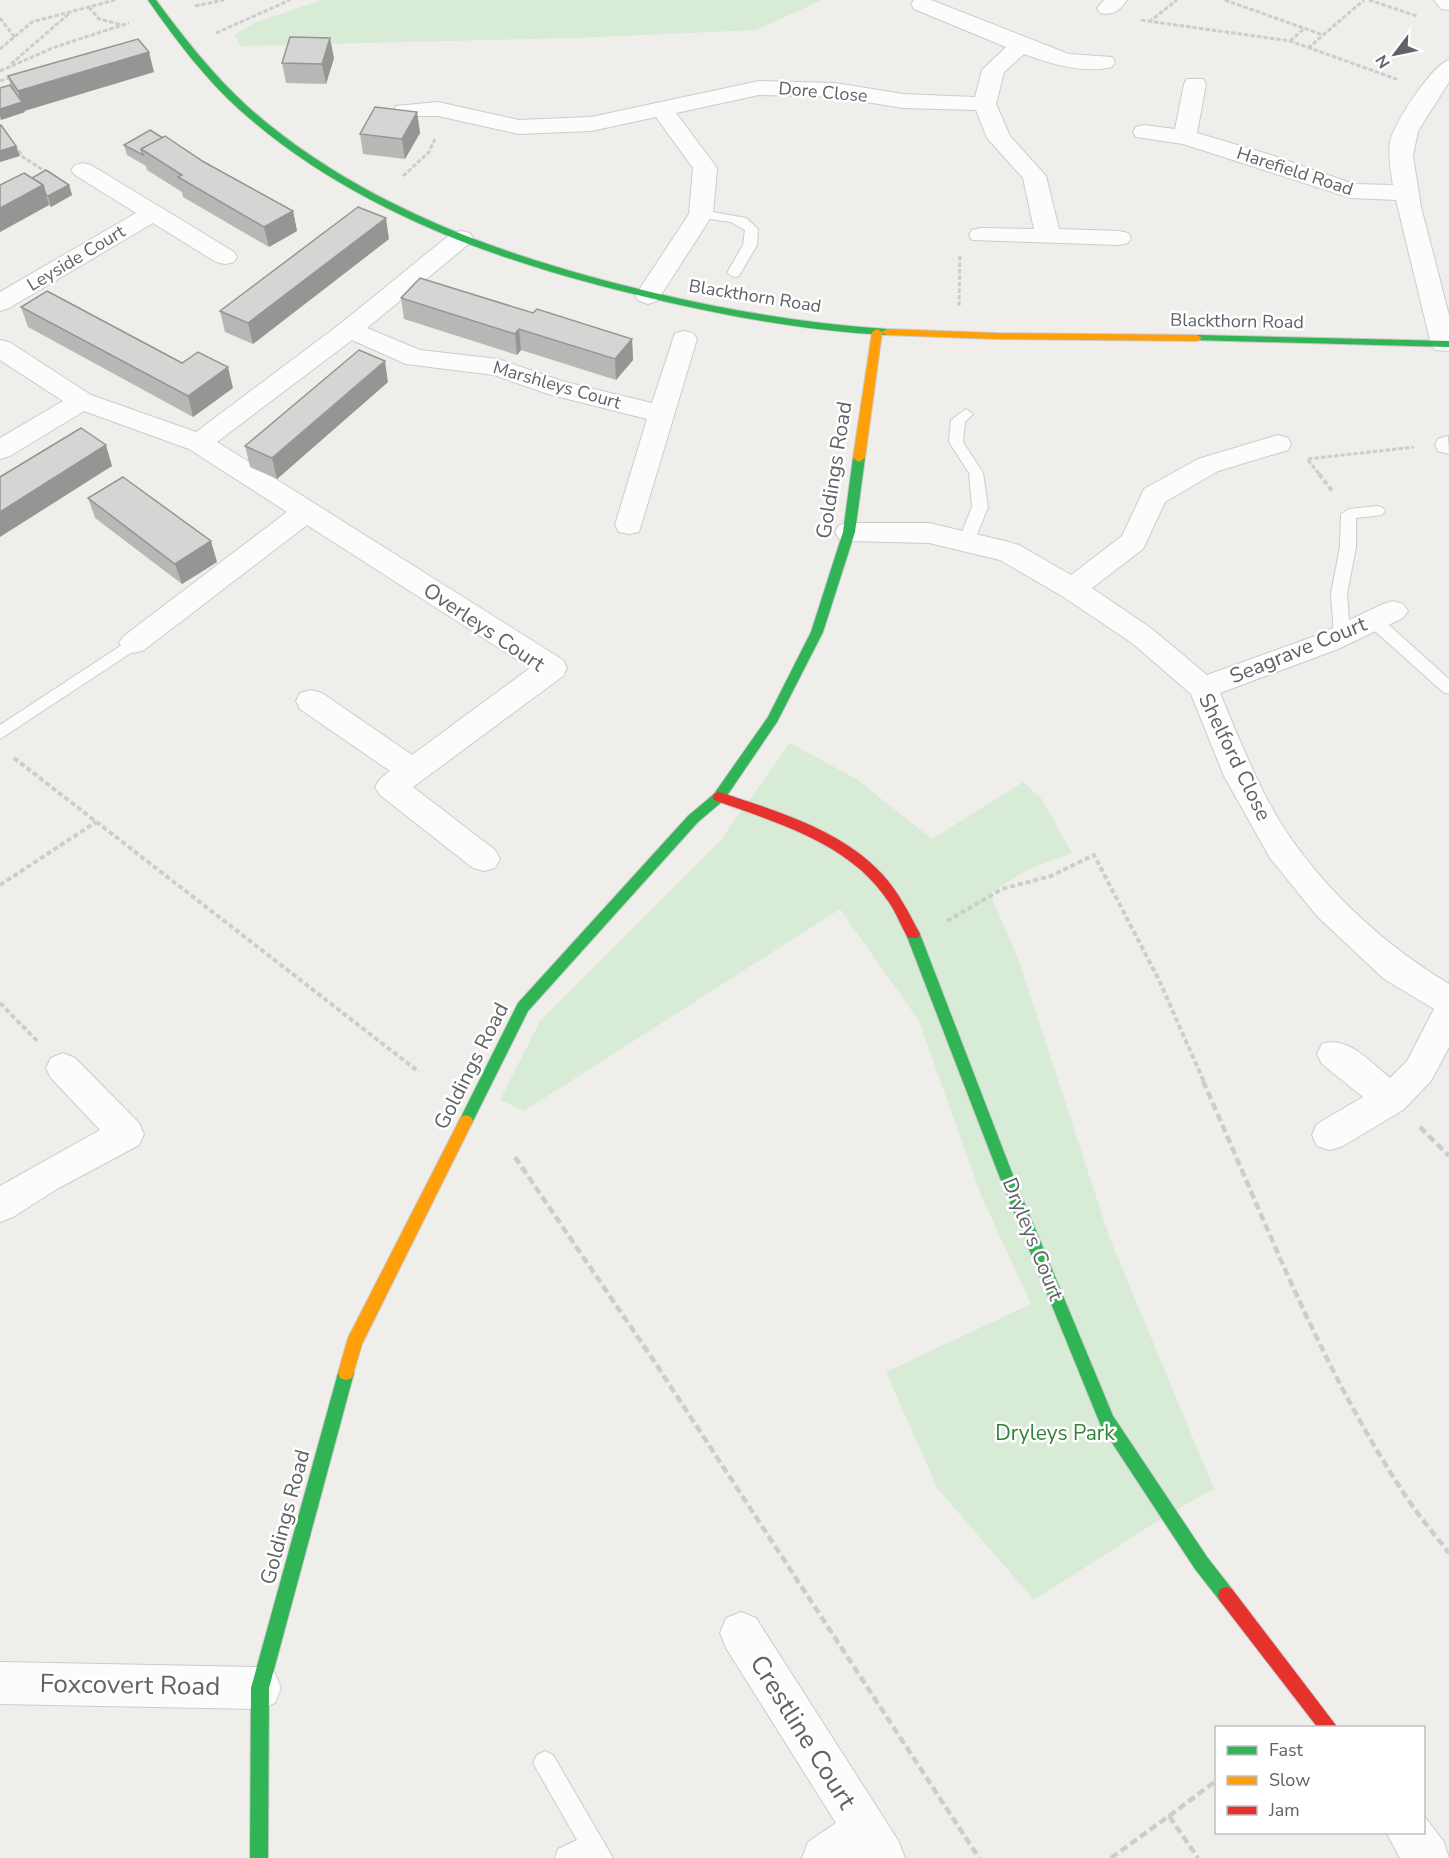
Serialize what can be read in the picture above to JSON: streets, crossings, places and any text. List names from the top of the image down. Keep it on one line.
{"streets":{"street":["Dore Close","Harefield Road","Leyside Court","Blackthorn Road","Marshleys Court","Goldings Road","Overleys Court","Seagrave Court","Shelford Close","Dryleys Court","Foxcovert Road","Crestline Court"]},"crossings":[["Blackthorn Road","Goldings Road"],["Goldings Road","Shelford Close"],["Goldings Road","Dryleys Court"],["Goldings Road","Foxcovert Road"],["Seagrave Court","Shelford Close"]],"parks":["Dryleys Park"],"legend":["Fast","Slow","Jam"],"north":"bottom left"}
